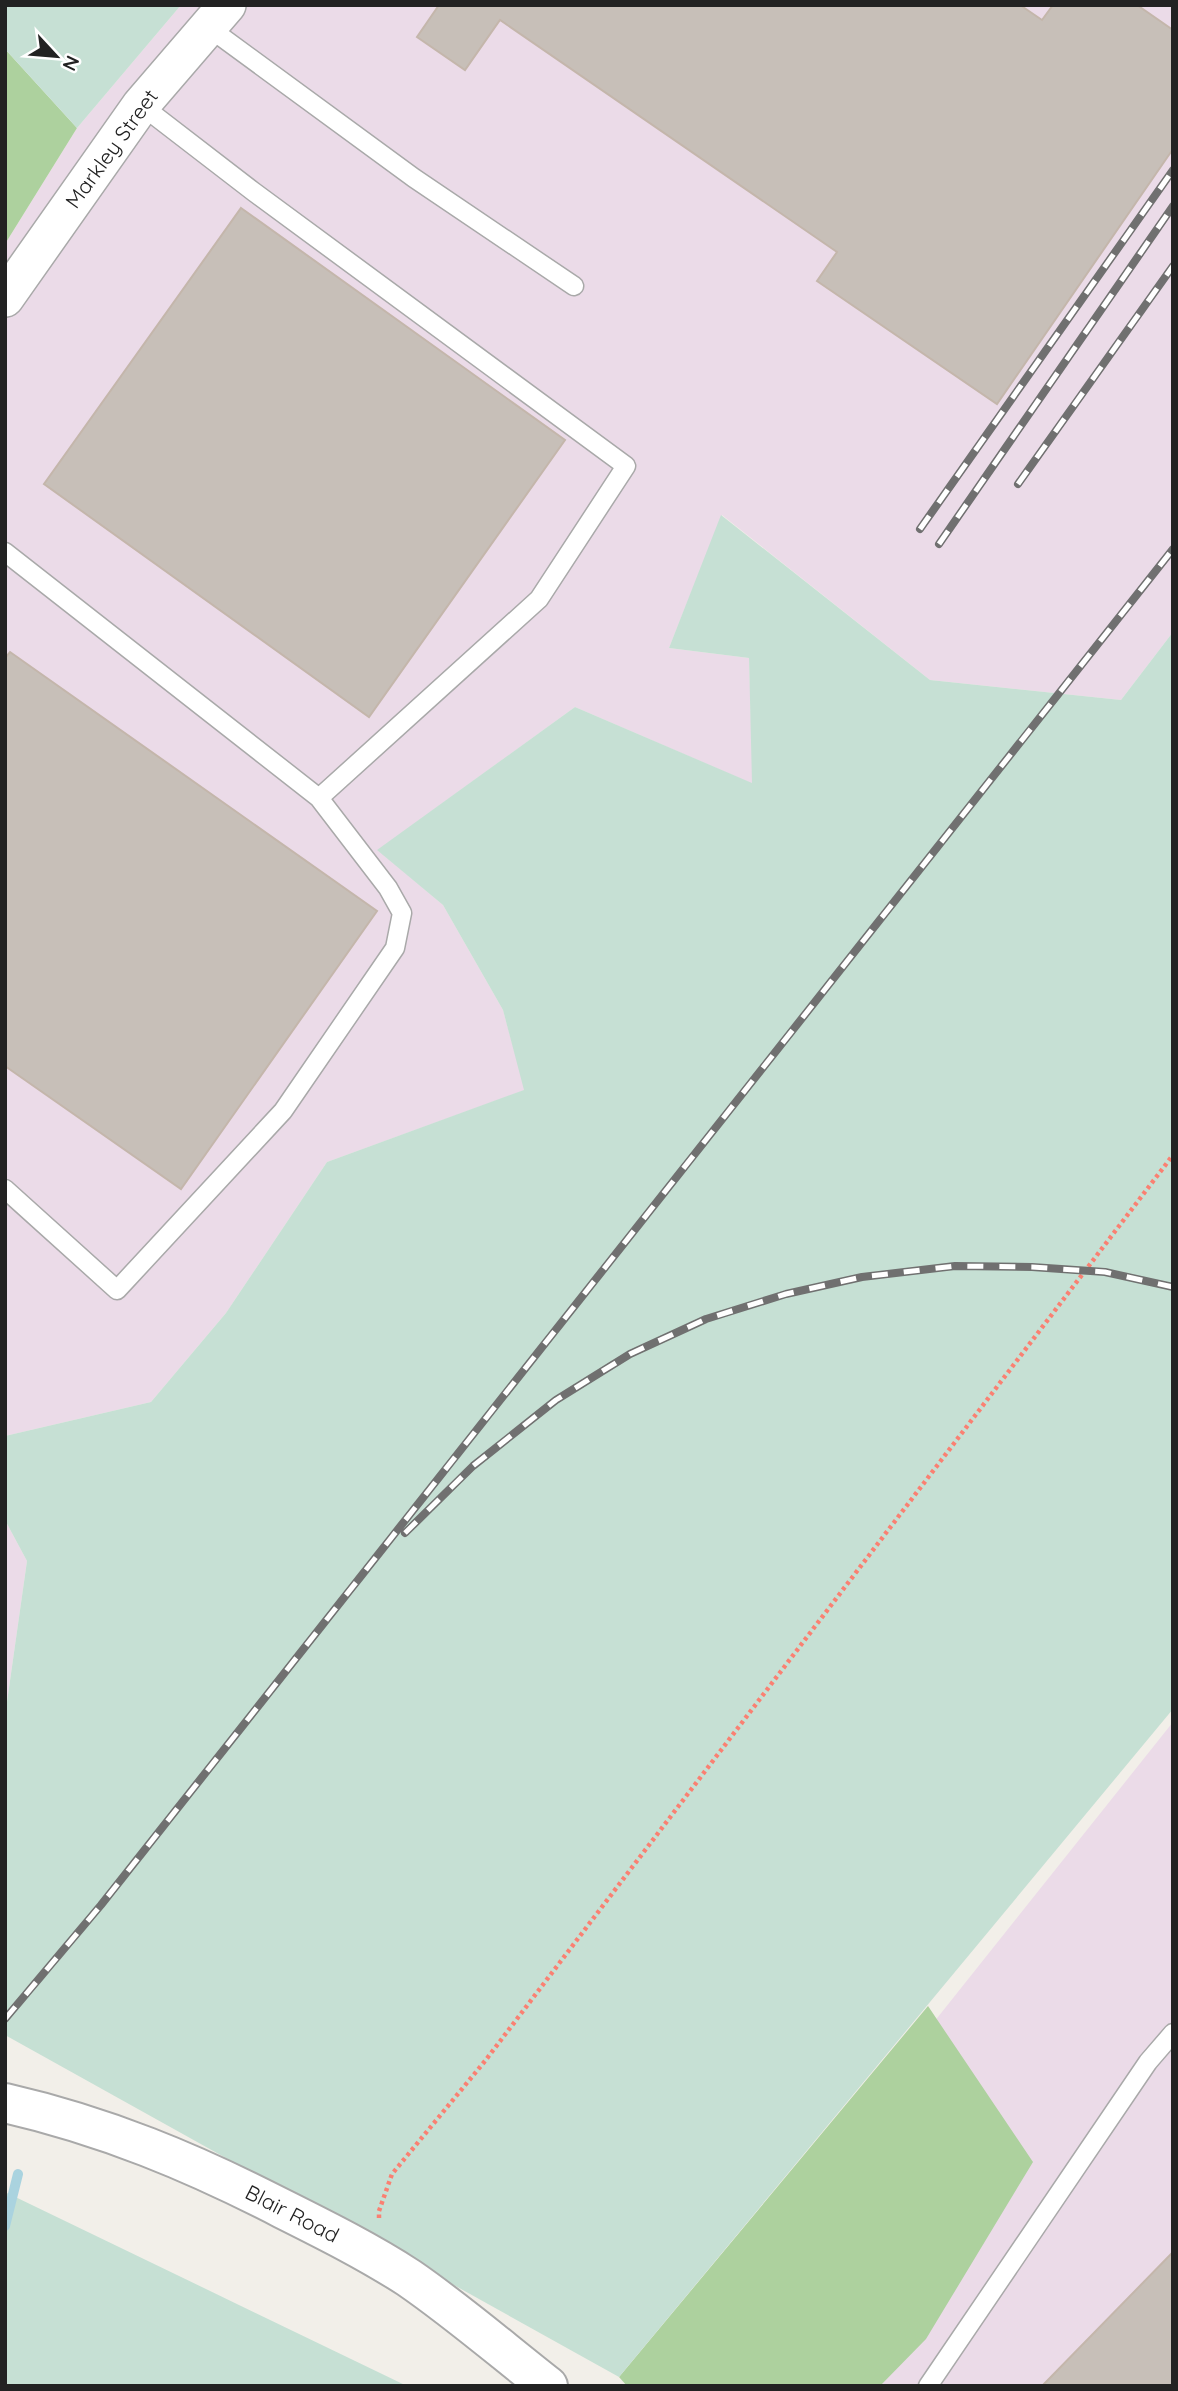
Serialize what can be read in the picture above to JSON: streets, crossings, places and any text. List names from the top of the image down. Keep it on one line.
{"streets":{"street":["Markley Street","Blair Road"]},"north":"bottom right"}
